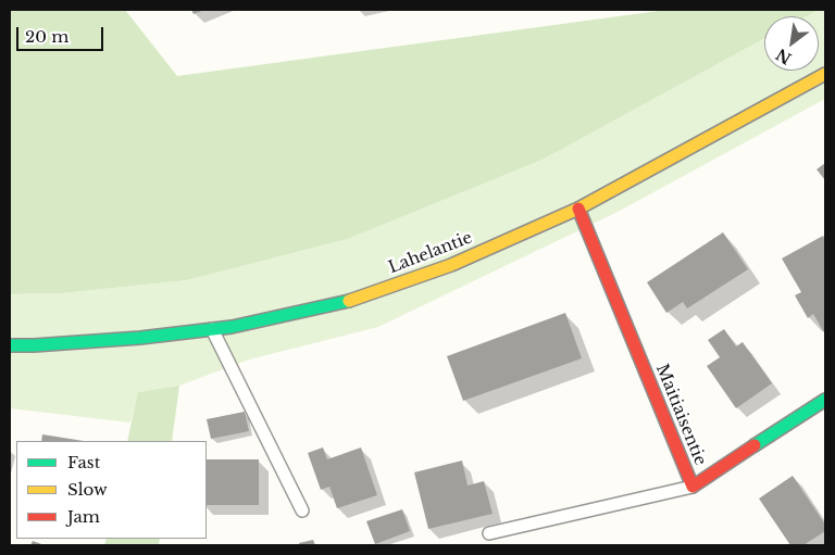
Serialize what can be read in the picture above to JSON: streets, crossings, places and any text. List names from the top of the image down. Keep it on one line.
{"streets":{"main road":["Lahelantie","Maitiaisentie"]},"crossings":[["Lahelantie","Maitiaisentie"]],"legend":["Fast","Slow","Jam"],"scale_bar":"20 m","north":"bottom left"}
